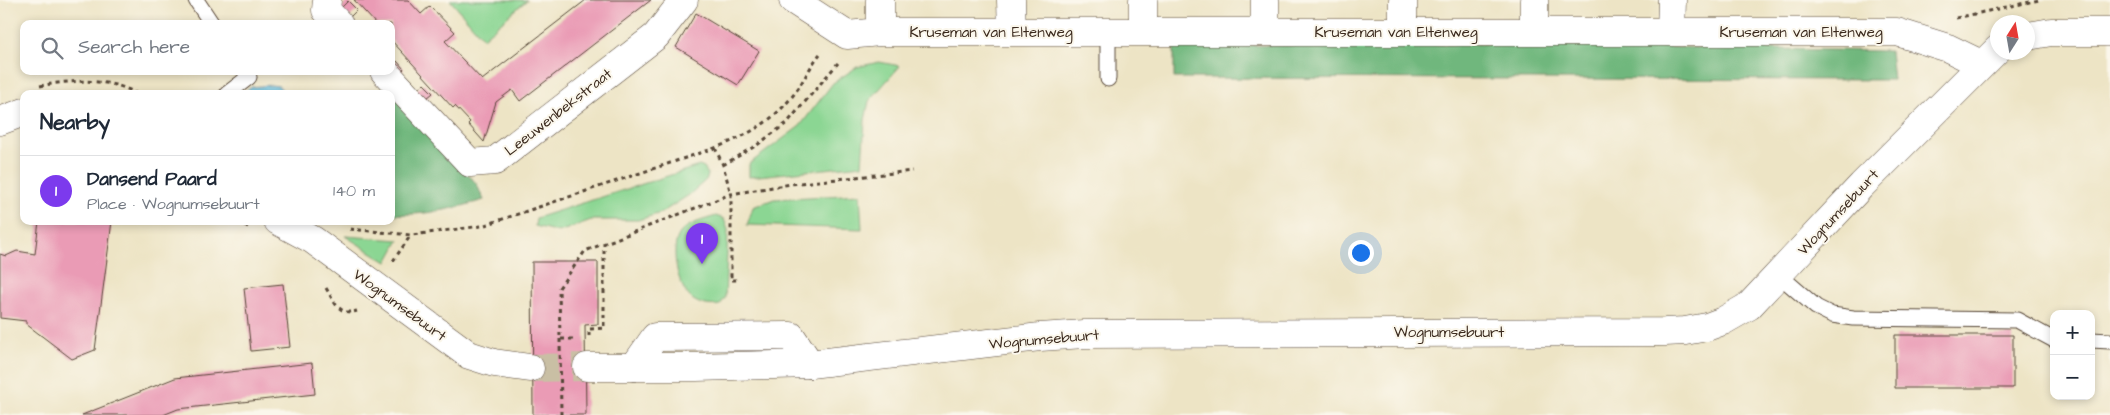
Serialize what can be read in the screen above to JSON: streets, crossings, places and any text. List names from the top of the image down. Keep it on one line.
{"streets":{"street":["Kruseman van Eltenweg","Leeuwenbekstraat","Wognumsebuurt"]},"crossings":[["Kruseman van Eltenweg","Wognumsebuurt"]],"north":"top","page":{"search":"Search here","heading":"Nearby","list":[{"mark":"1","name":"Dansend Paard","note":"Place · Wognumsebuurt","value":"140 m"}],"pins":"1","map_buttons":["+","−"]}}
